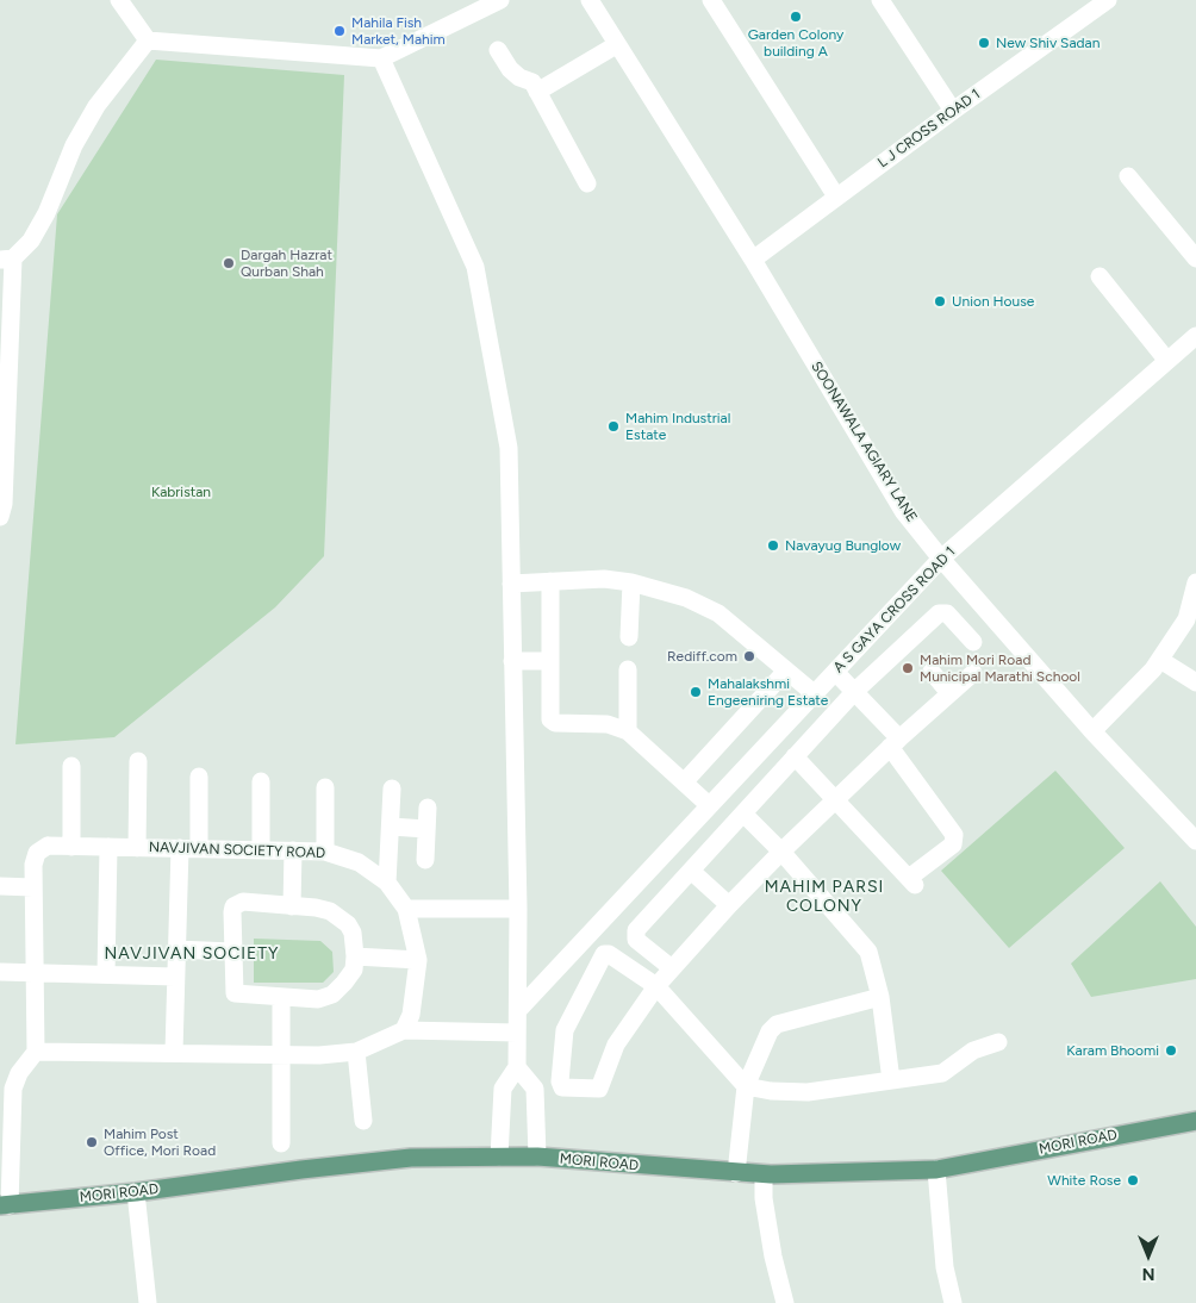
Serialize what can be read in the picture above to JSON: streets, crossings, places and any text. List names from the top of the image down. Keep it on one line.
{"streets":{"main road":["MORI ROAD"],"street":["L J CROSS ROAD 1","SOONAWALA AGIARY LANE","A S GAYA CROSS ROAD 1","NAVJIVAN SOCIETY ROAD"]},"crossings":[["L J CROSS ROAD 1","SOONAWALA AGIARY LANE"],["SOONAWALA AGIARY LANE","A S GAYA CROSS ROAD 1"]],"districts":["MAHIM PARSI COLONY","NAVJIVAN SOCIETY"],"parks":["Kabristan"],"places":["Garden Colony building A","Mahila Fish Market, Mahim","New Shiv Sadan","Dargah Hazrat Qurban Shah","Union House","Mahim Industrial Estate","Navayug Bunglow","Rediff.com","Mahim Mori Road Municipal Marathi School","Mahalakshmi Engeeniring Estate","Karam Bhoomi","Mahim Post Office, Mori Road","White Rose"],"north":"bottom"}
